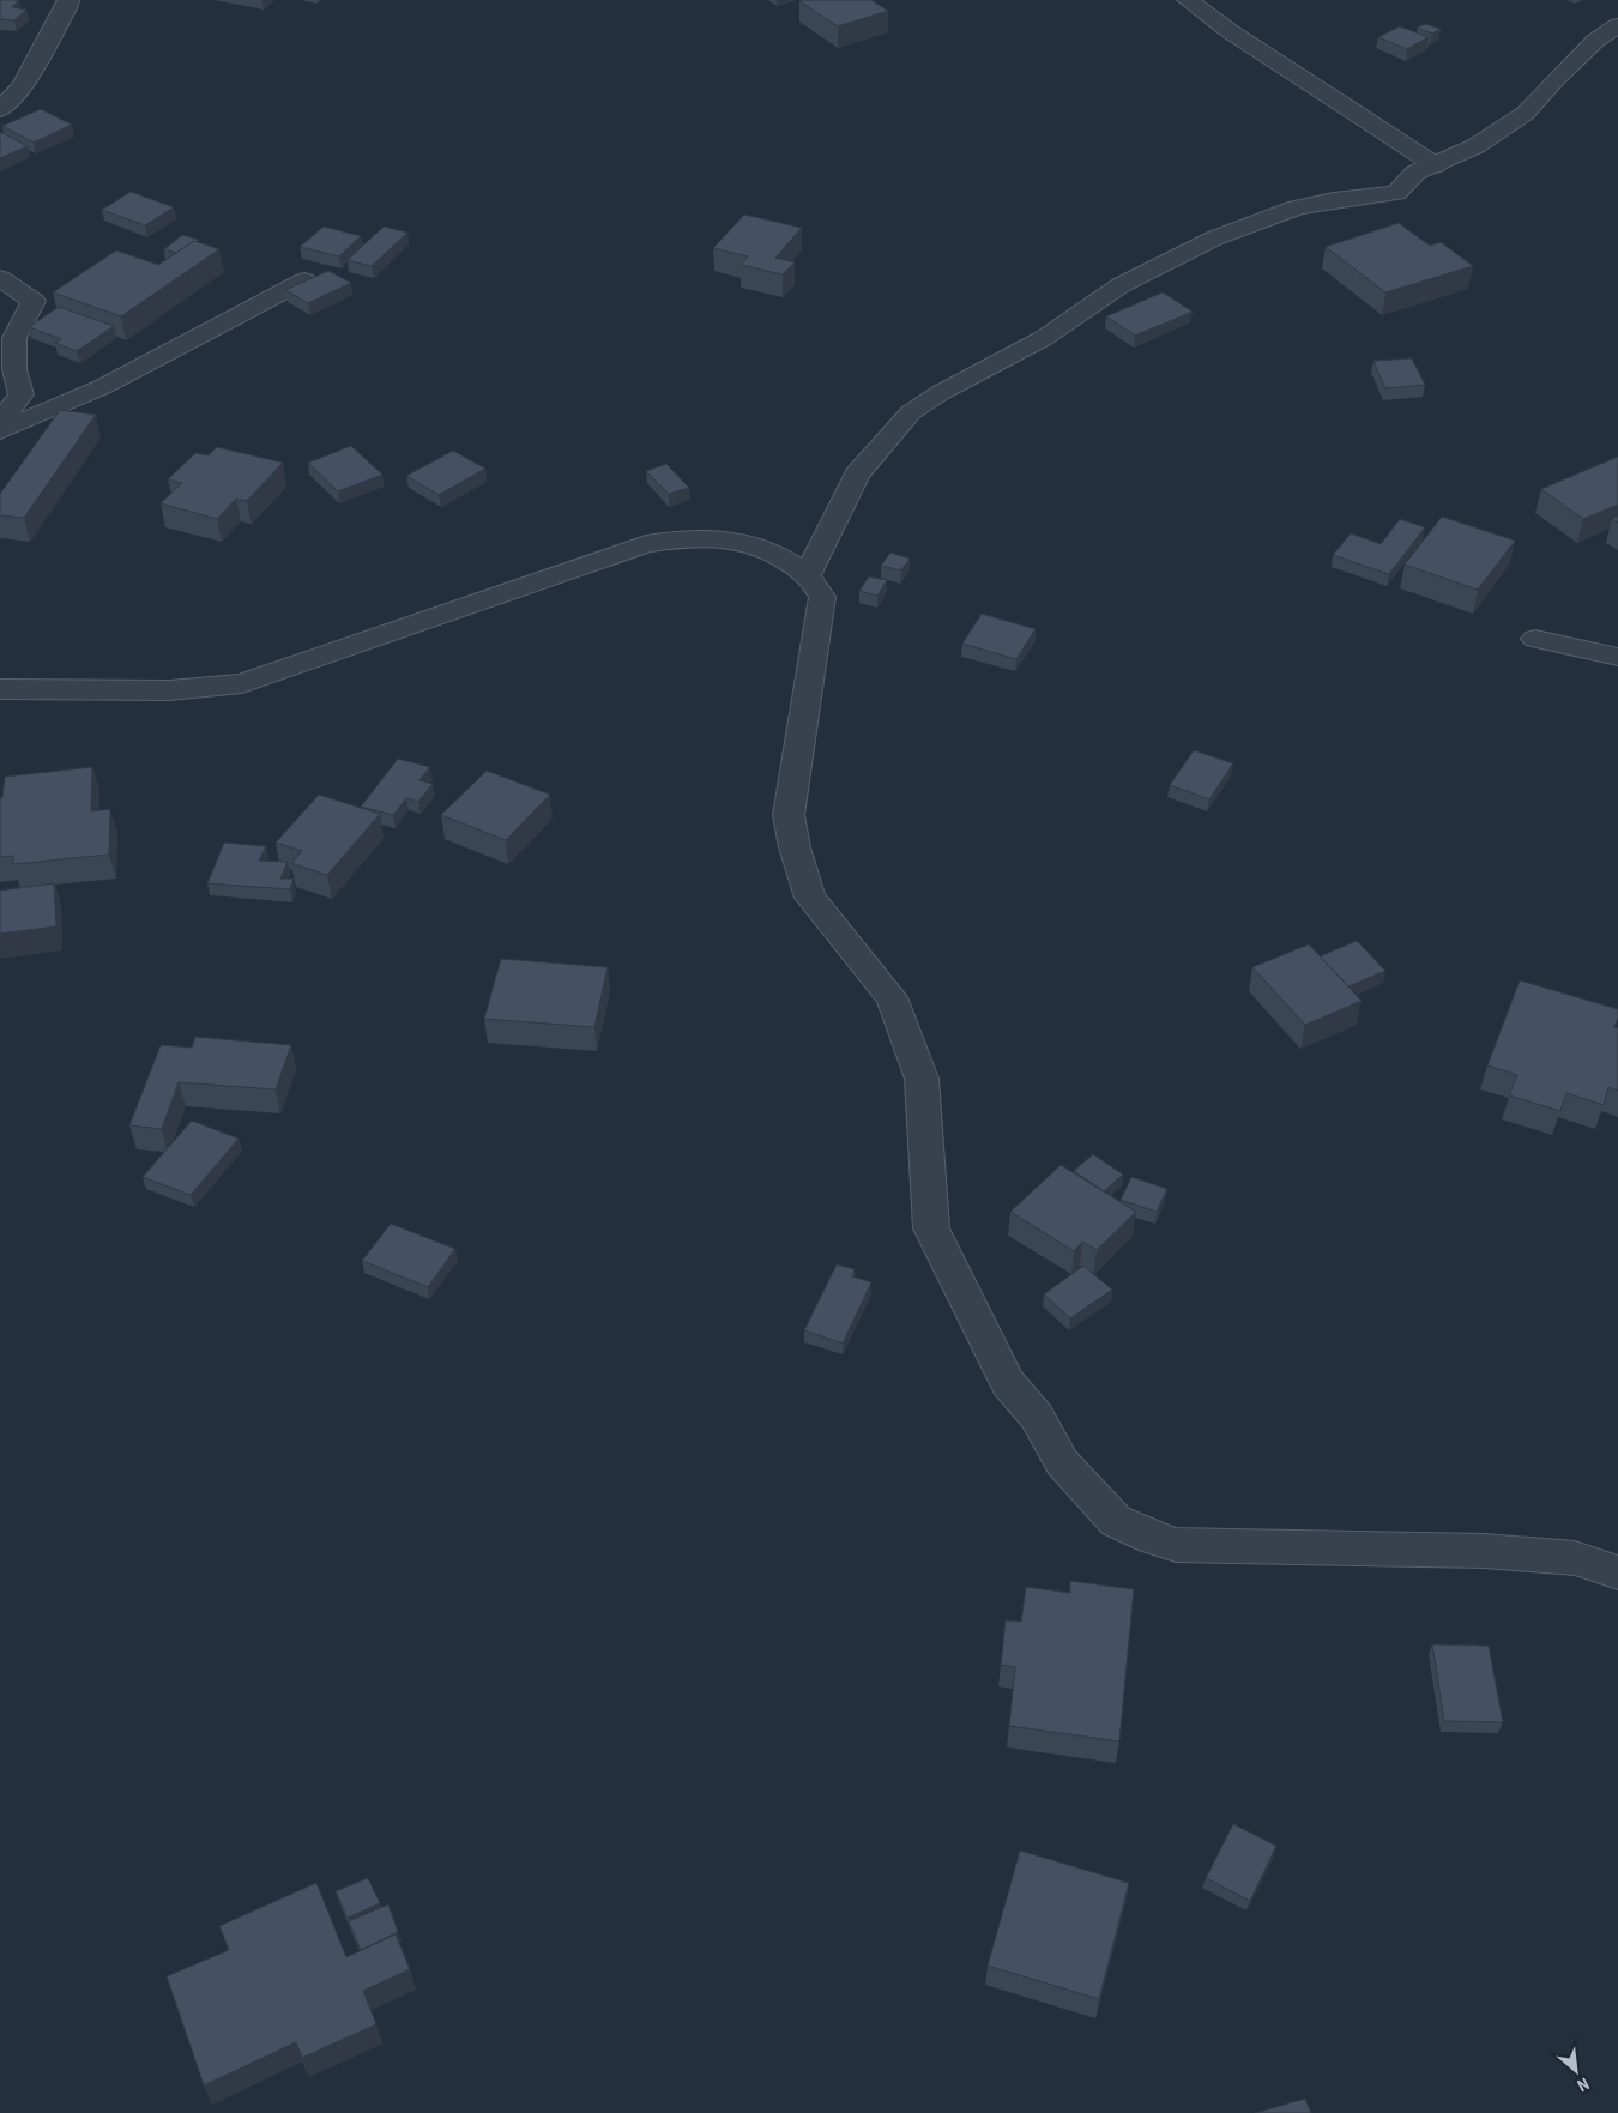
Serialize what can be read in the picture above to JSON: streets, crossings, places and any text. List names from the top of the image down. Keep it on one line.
{"north":"bottom right"}
